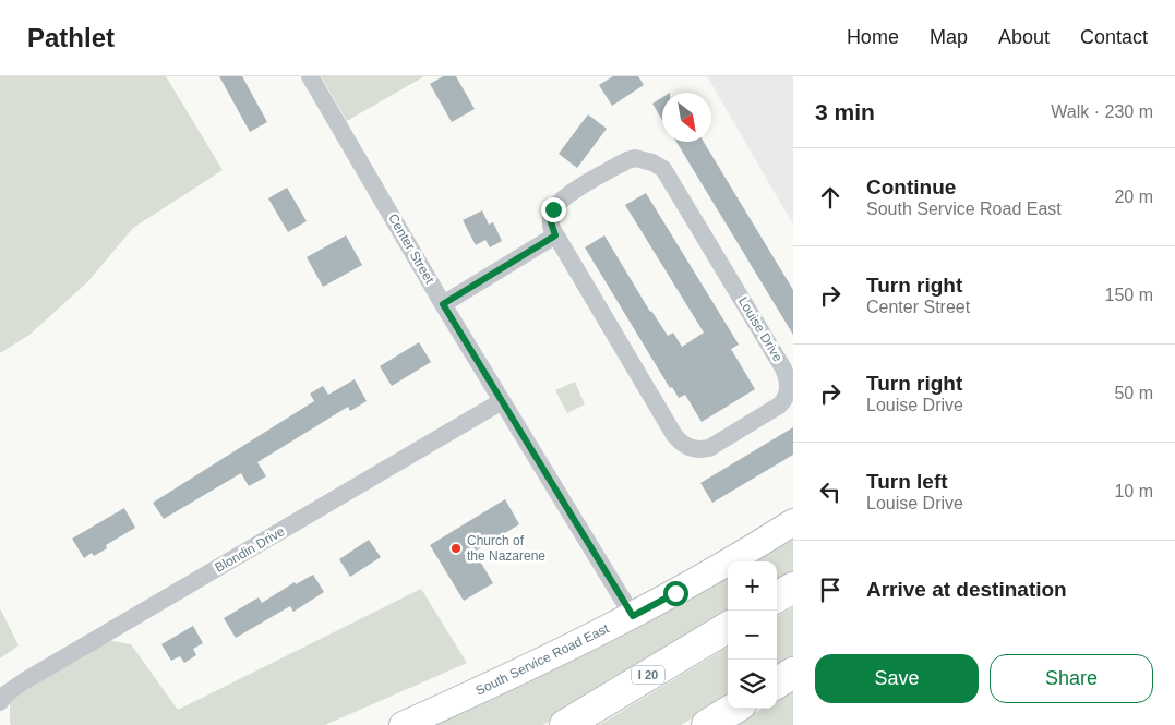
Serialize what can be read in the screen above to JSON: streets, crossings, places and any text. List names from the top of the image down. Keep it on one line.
{"streets":{"highway":["I 20"],"main road":["South Service Road East"],"street":["Center Street","Louise Drive","Blondin Drive"]},"crossings":[["Center Street","Blondin Drive"],["Center Street","South Service Road East"]],"places":["Church of the Nazarene"],"north":"bottom right","page":{"header":"Pathlet","nav":["Home","Map","About","Contact"],"heading":["3 min","Walk · 230 m"],"list":[["Continue","South Service Road East","20 m"],["Turn right","Center Street","150 m"],["Turn right","Louise Drive","50 m"],["Turn left","Louise Drive","10 m"],"Arrive at destination"],"map_buttons":["+","−"],"buttons":["Save","Share"]}}
